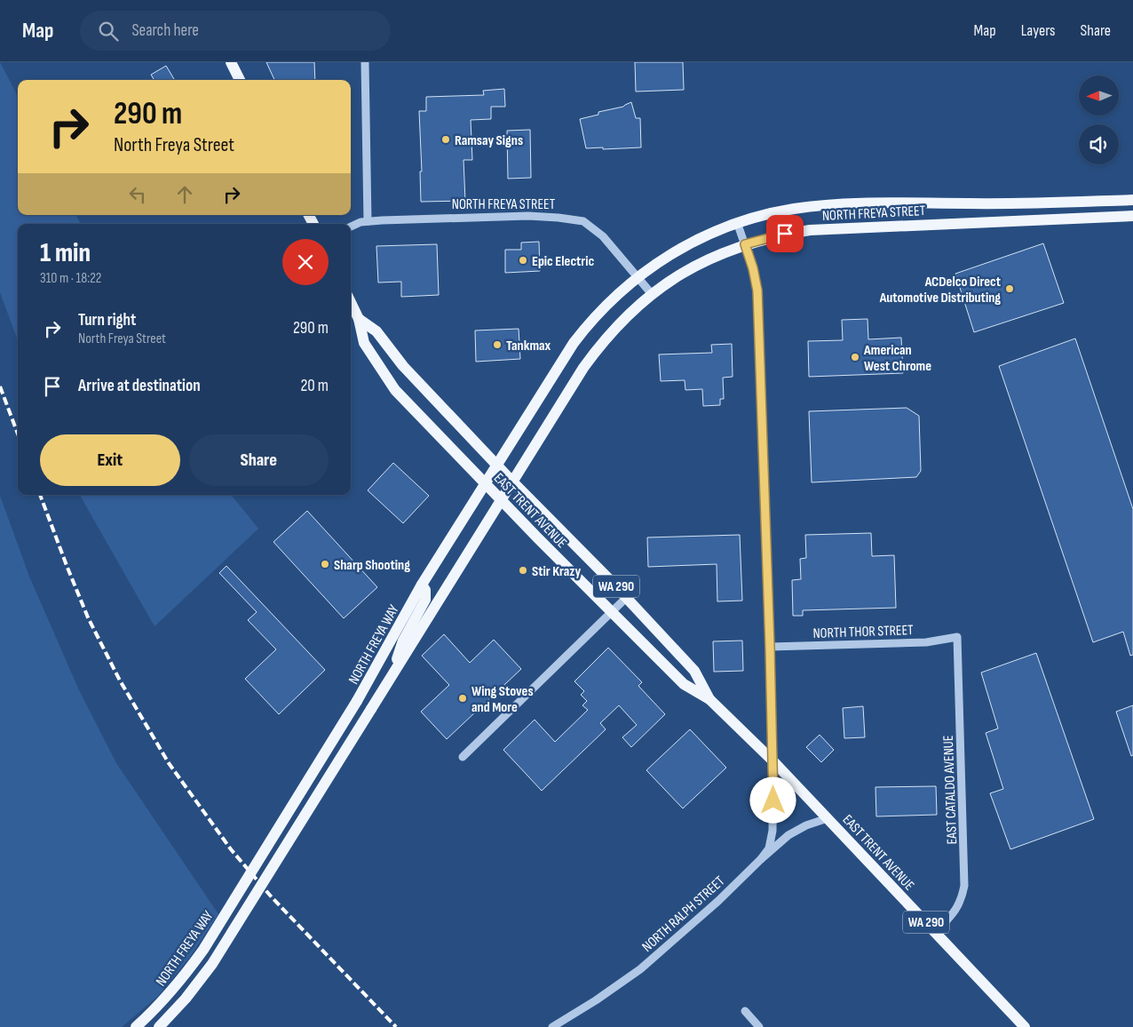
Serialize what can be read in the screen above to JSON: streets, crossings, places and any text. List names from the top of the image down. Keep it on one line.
{"streets":{"main road":["NORTH FREYA STREET","EAST TRENT AVENUE","WA 290","NORTH FREYA WAY"],"street":["NORTH THOR STREET","EAST CATALDO AVENUE","NORTH RALPH STREET"]},"crossings":[["NORTH FREYA STREET","NORTH FREYA WAY"],["EAST TRENT AVENUE","NORTH FREYA WAY"],["EAST TRENT AVENUE","EAST CATALDO AVENUE"],["EAST TRENT AVENUE","NORTH RALPH STREET"],["NORTH THOR STREET","EAST CATALDO AVENUE"]],"places":["Ramsay Signs","Epic Electric","ACDelco Direct Automotive Distributing","Tankmax","American West Chrome","Sharp Shooting","Stir Krazy","Wing Stoves and More"],"north":"left","page":{"header":"Map","search":"Search here","nav":["Map","Layers","Share"],"turn":["290 m","North Freya Street"],"heading":["1 min","310 m · 18:22"],"list":[{"name":"Turn right","note":"North Freya Street","value":"290 m"},{"name":"Arrive at destination","value":"20 m"}],"buttons":["Exit","Share"]}}
